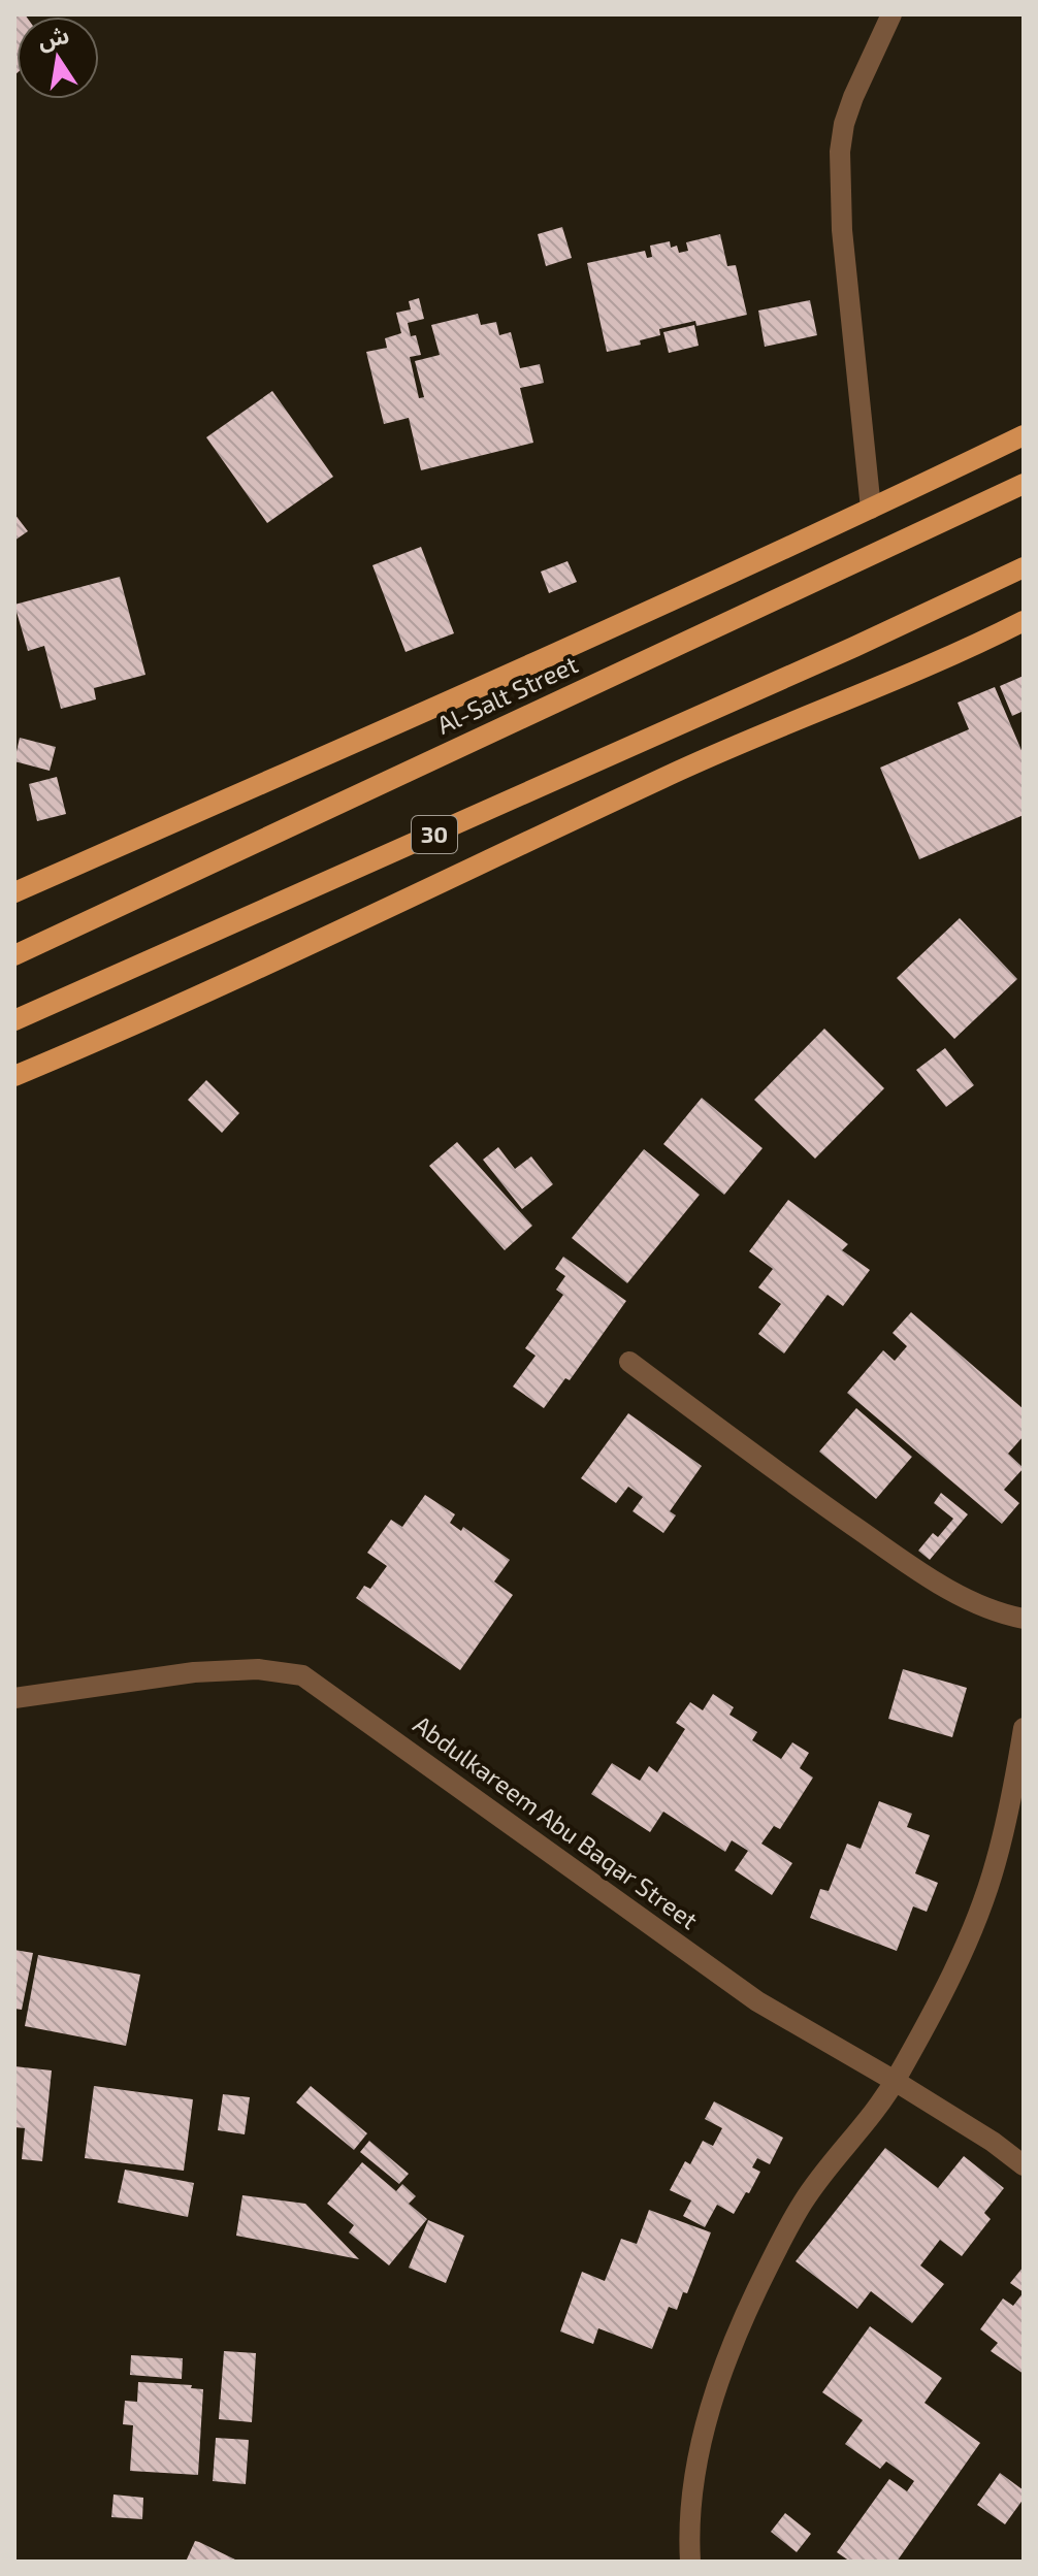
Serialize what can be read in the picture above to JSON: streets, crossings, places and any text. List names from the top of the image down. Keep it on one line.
{"streets":{"main road":["Al-Salt Street","30"],"street":["Abdulkareem Abu Baqar Street"]},"north":"top"}
